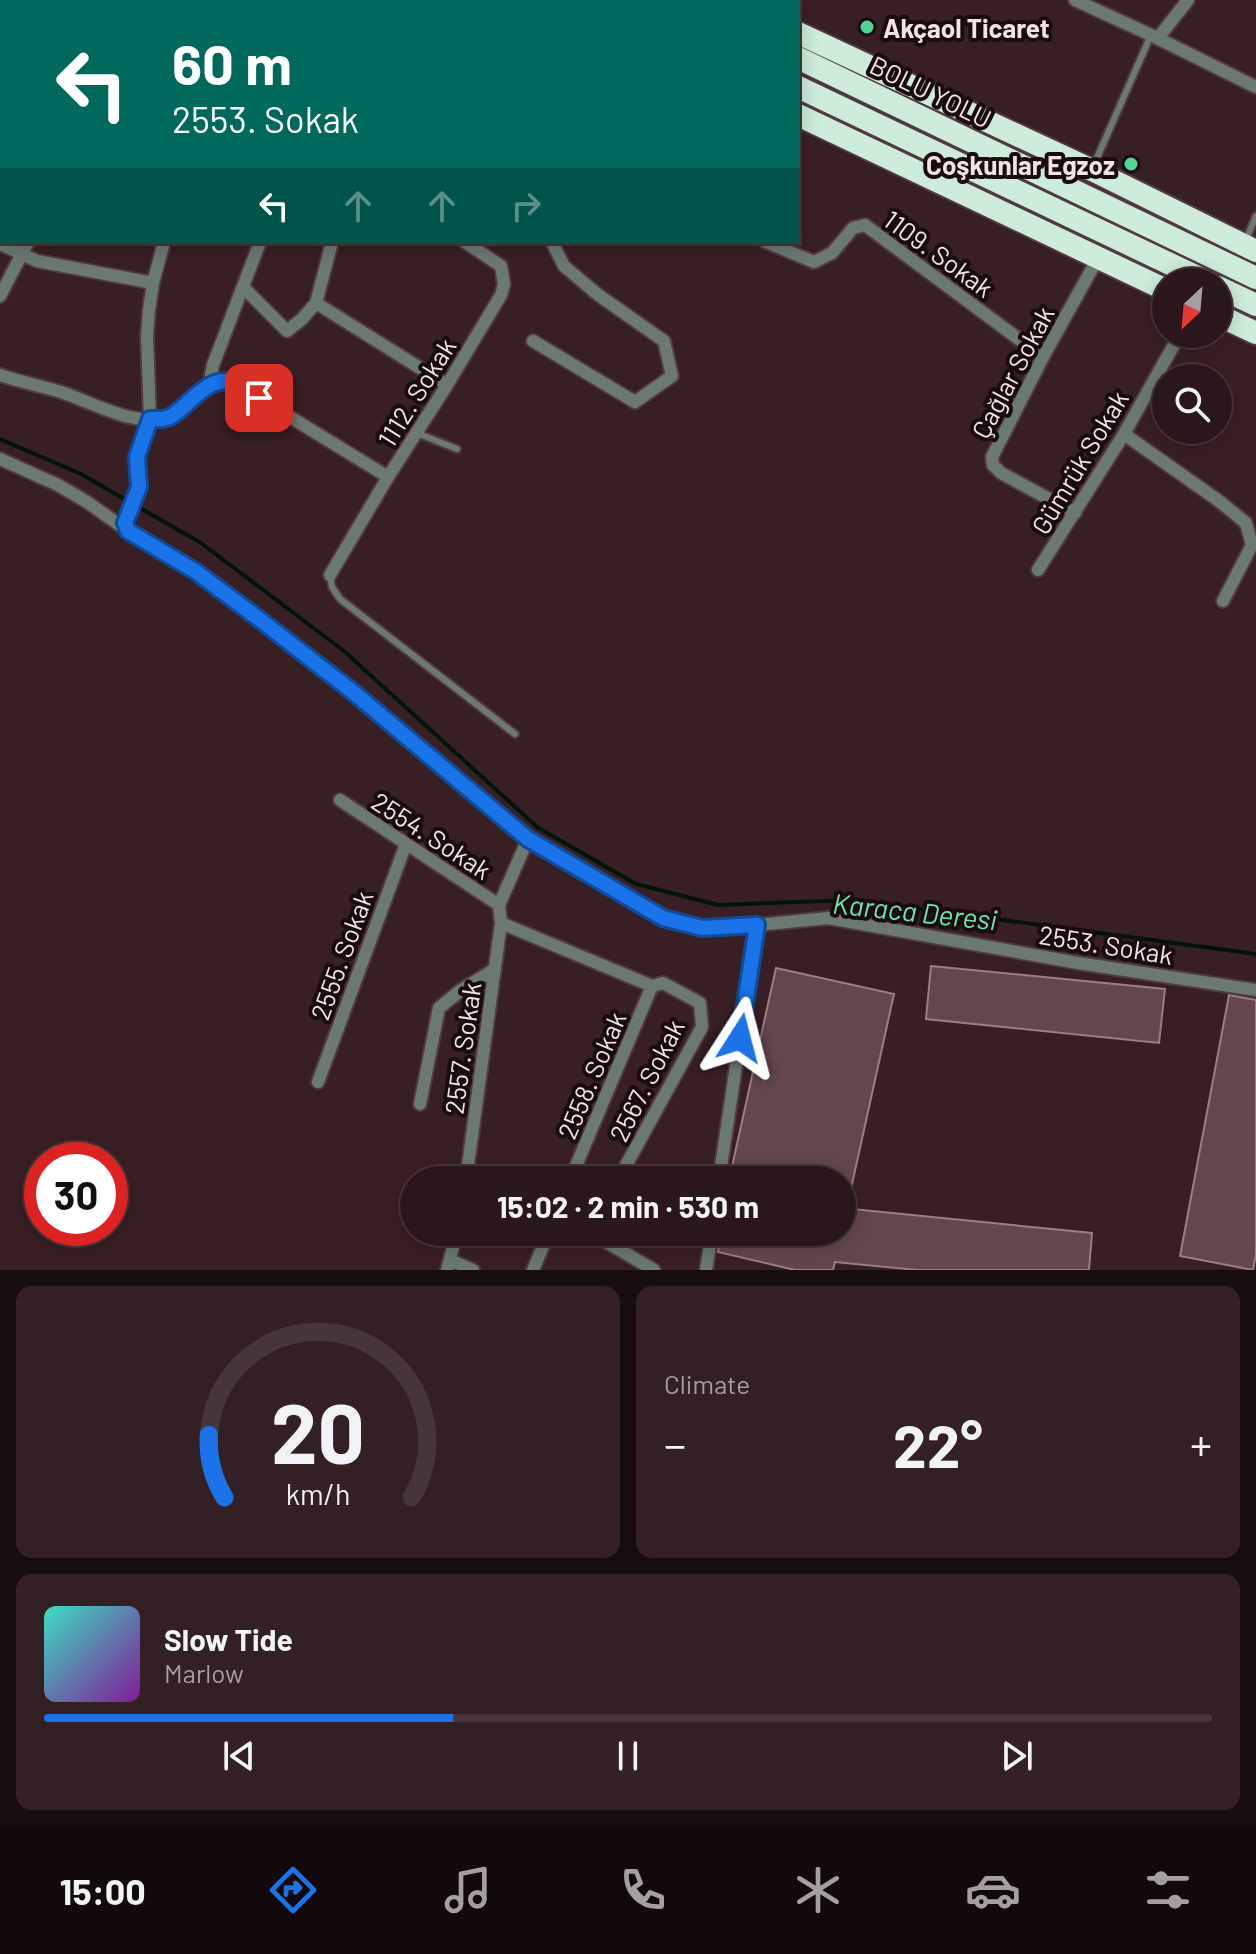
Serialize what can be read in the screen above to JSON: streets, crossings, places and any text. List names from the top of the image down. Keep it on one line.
{"streets":{"highway":["BOLU YOLU"],"street":["1109. Sokak","Çağlar Sokak","1112. Sokak","Gümrük Sokak","2554. Sokak","2553. Sokak","2555. Sokak","2557. Sokak","2558. Sokak","2567. Sokak"]},"crossings":[["1109. Sokak","Çağlar Sokak"],["Çağlar Sokak","Gümrük Sokak"],["2554. Sokak","2553. Sokak"],["2554. Sokak","2555. Sokak"],["2554. Sokak","2557. Sokak"],["2558. Sokak","2567. Sokak"]],"water":["Karaca Deresi"],"places":["Akçaol Ticaret","Coşkunlar Egzoz"],"north":"bottom left","page":{"turn":["60 m","2553. Sokak"],"limit":"30","trip":"15:02 · 2 min · 530 m","tile":"Climate","heat":["−","22°","+"],"song":["Slow Tide","Marlow"],"tabs":"15:00","gauge":["20","km/h"]}}
